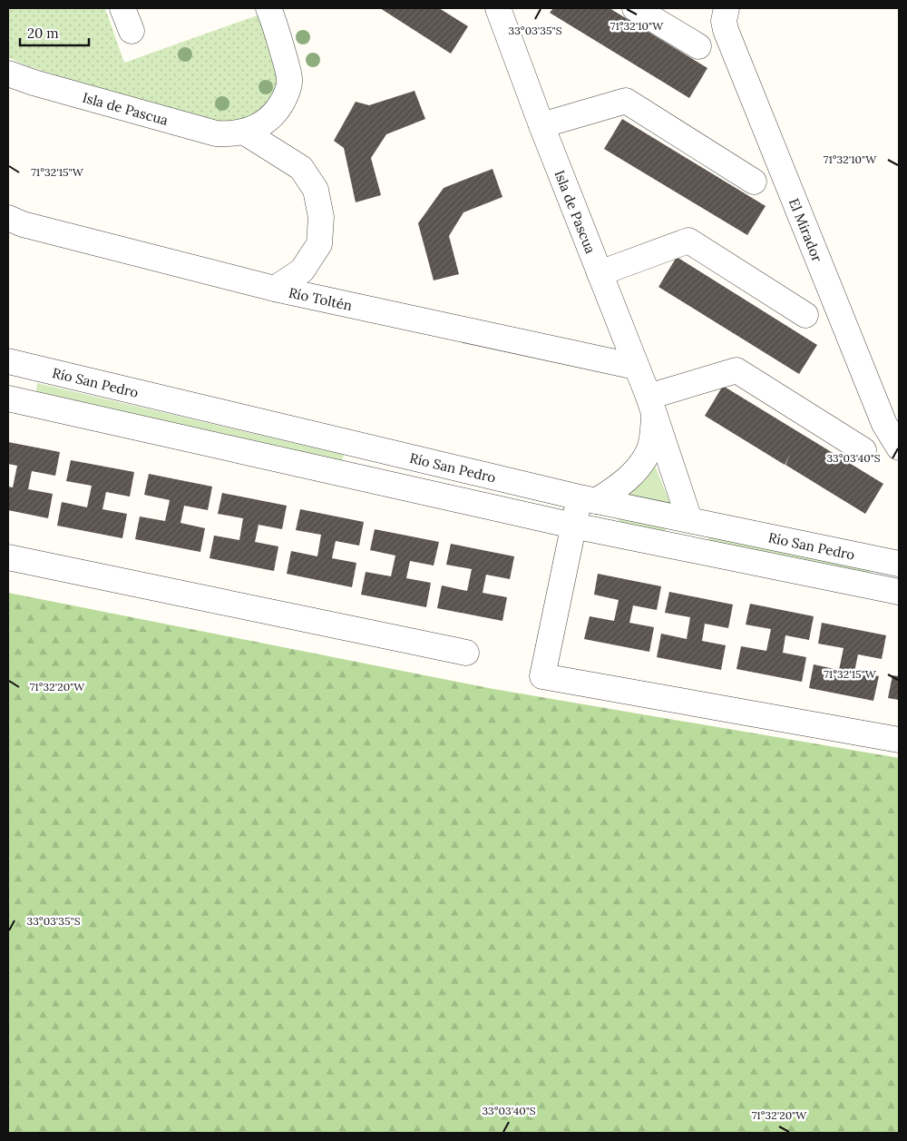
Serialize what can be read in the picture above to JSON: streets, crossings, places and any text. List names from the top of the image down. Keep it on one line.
{"streets":{"street":["Isla de Pascua","El Mirador","Río Toltén","Río San Pedro"]},"crossings":[["Isla de Pascua","Río Toltén"],["Isla de Pascua","Río San Pedro"]],"scale_bar":"20 m","coordinates":["71°32'10\"W","33°03'35\"S","71°32'15\"W","33°03'40\"S","71°32'20\"W"]}
